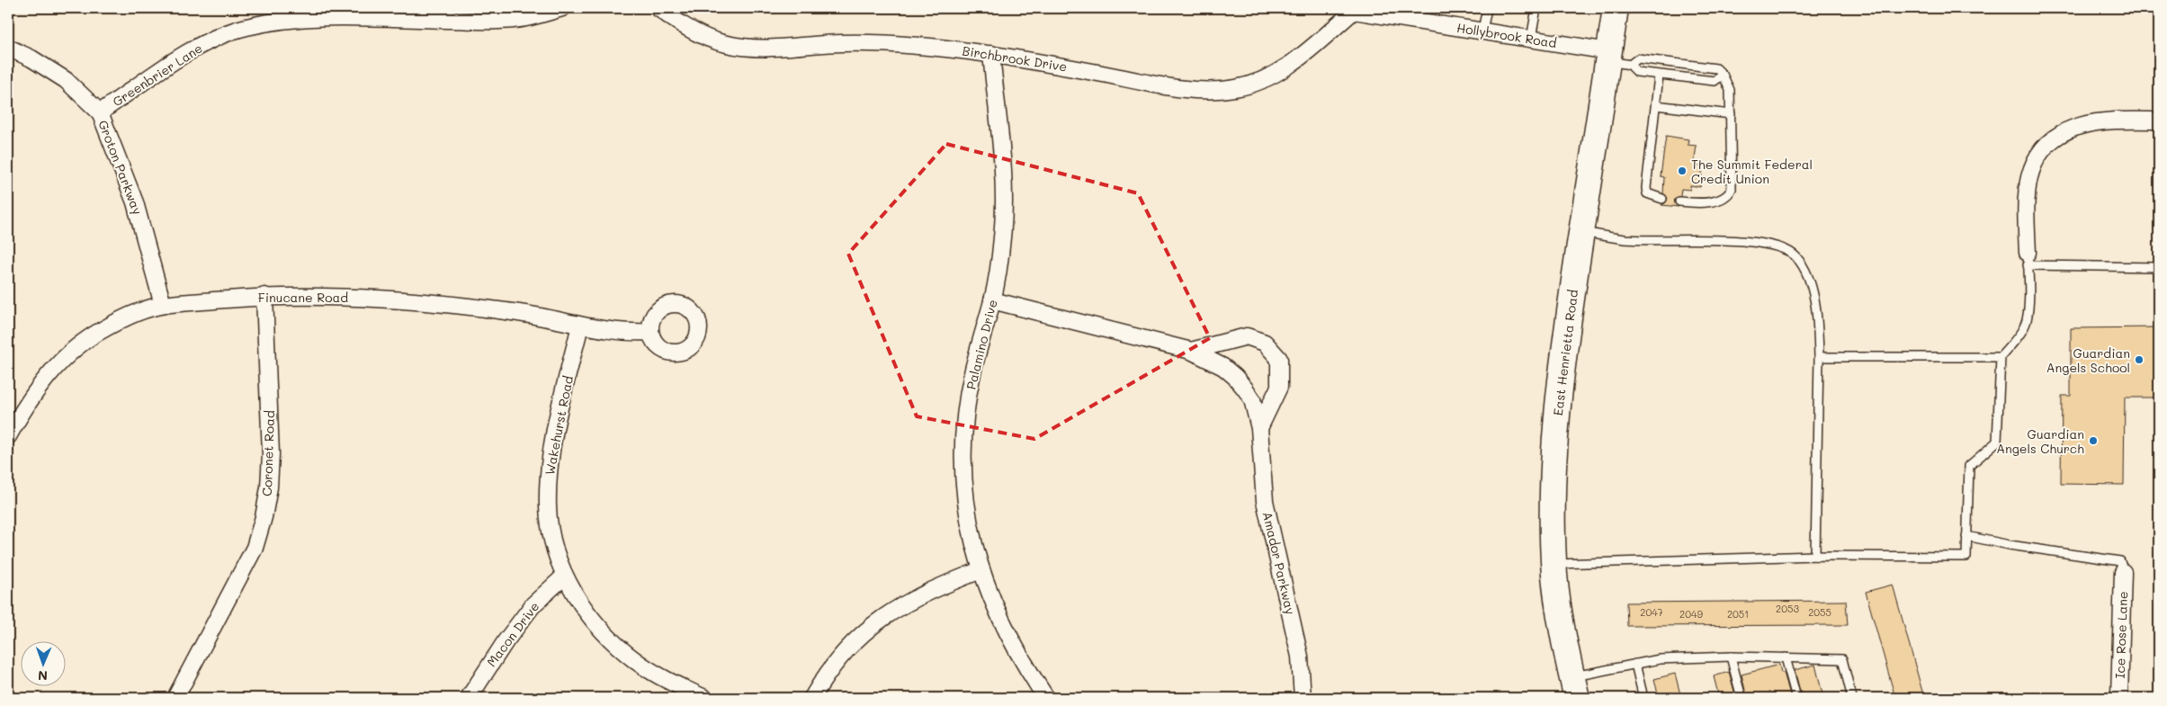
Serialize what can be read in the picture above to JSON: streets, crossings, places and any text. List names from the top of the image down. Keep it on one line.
{"streets":{"main road":["East Henrietta Road"],"street":["Hollybrook Road","Birchbrook Drive","Greenbrier Lane","Groton Parkway","Finucane Road","Palamino Drive","Wakehurst Road","Coronet Road","Amador Parkway","Macon Drive","Ice Rose Lane"]},"crossings":[["Hollybrook Road","Birchbrook Drive"],["Hollybrook Road","East Henrietta Road"],["Birchbrook Drive","Palamino Drive"],["Greenbrier Lane","Groton Parkway"],["Groton Parkway","Finucane Road"],["Finucane Road","Wakehurst Road"],["Finucane Road","Coronet Road"],["Palamino Drive","Amador Parkway"],["Wakehurst Road","Macon Drive"]],"places":["The Summit Federal Credit Union","Guardian Angels School","Guardian Angels Church"],"house_numbers":["2053","2047","2055","2049","2051"],"north":"bottom"}
